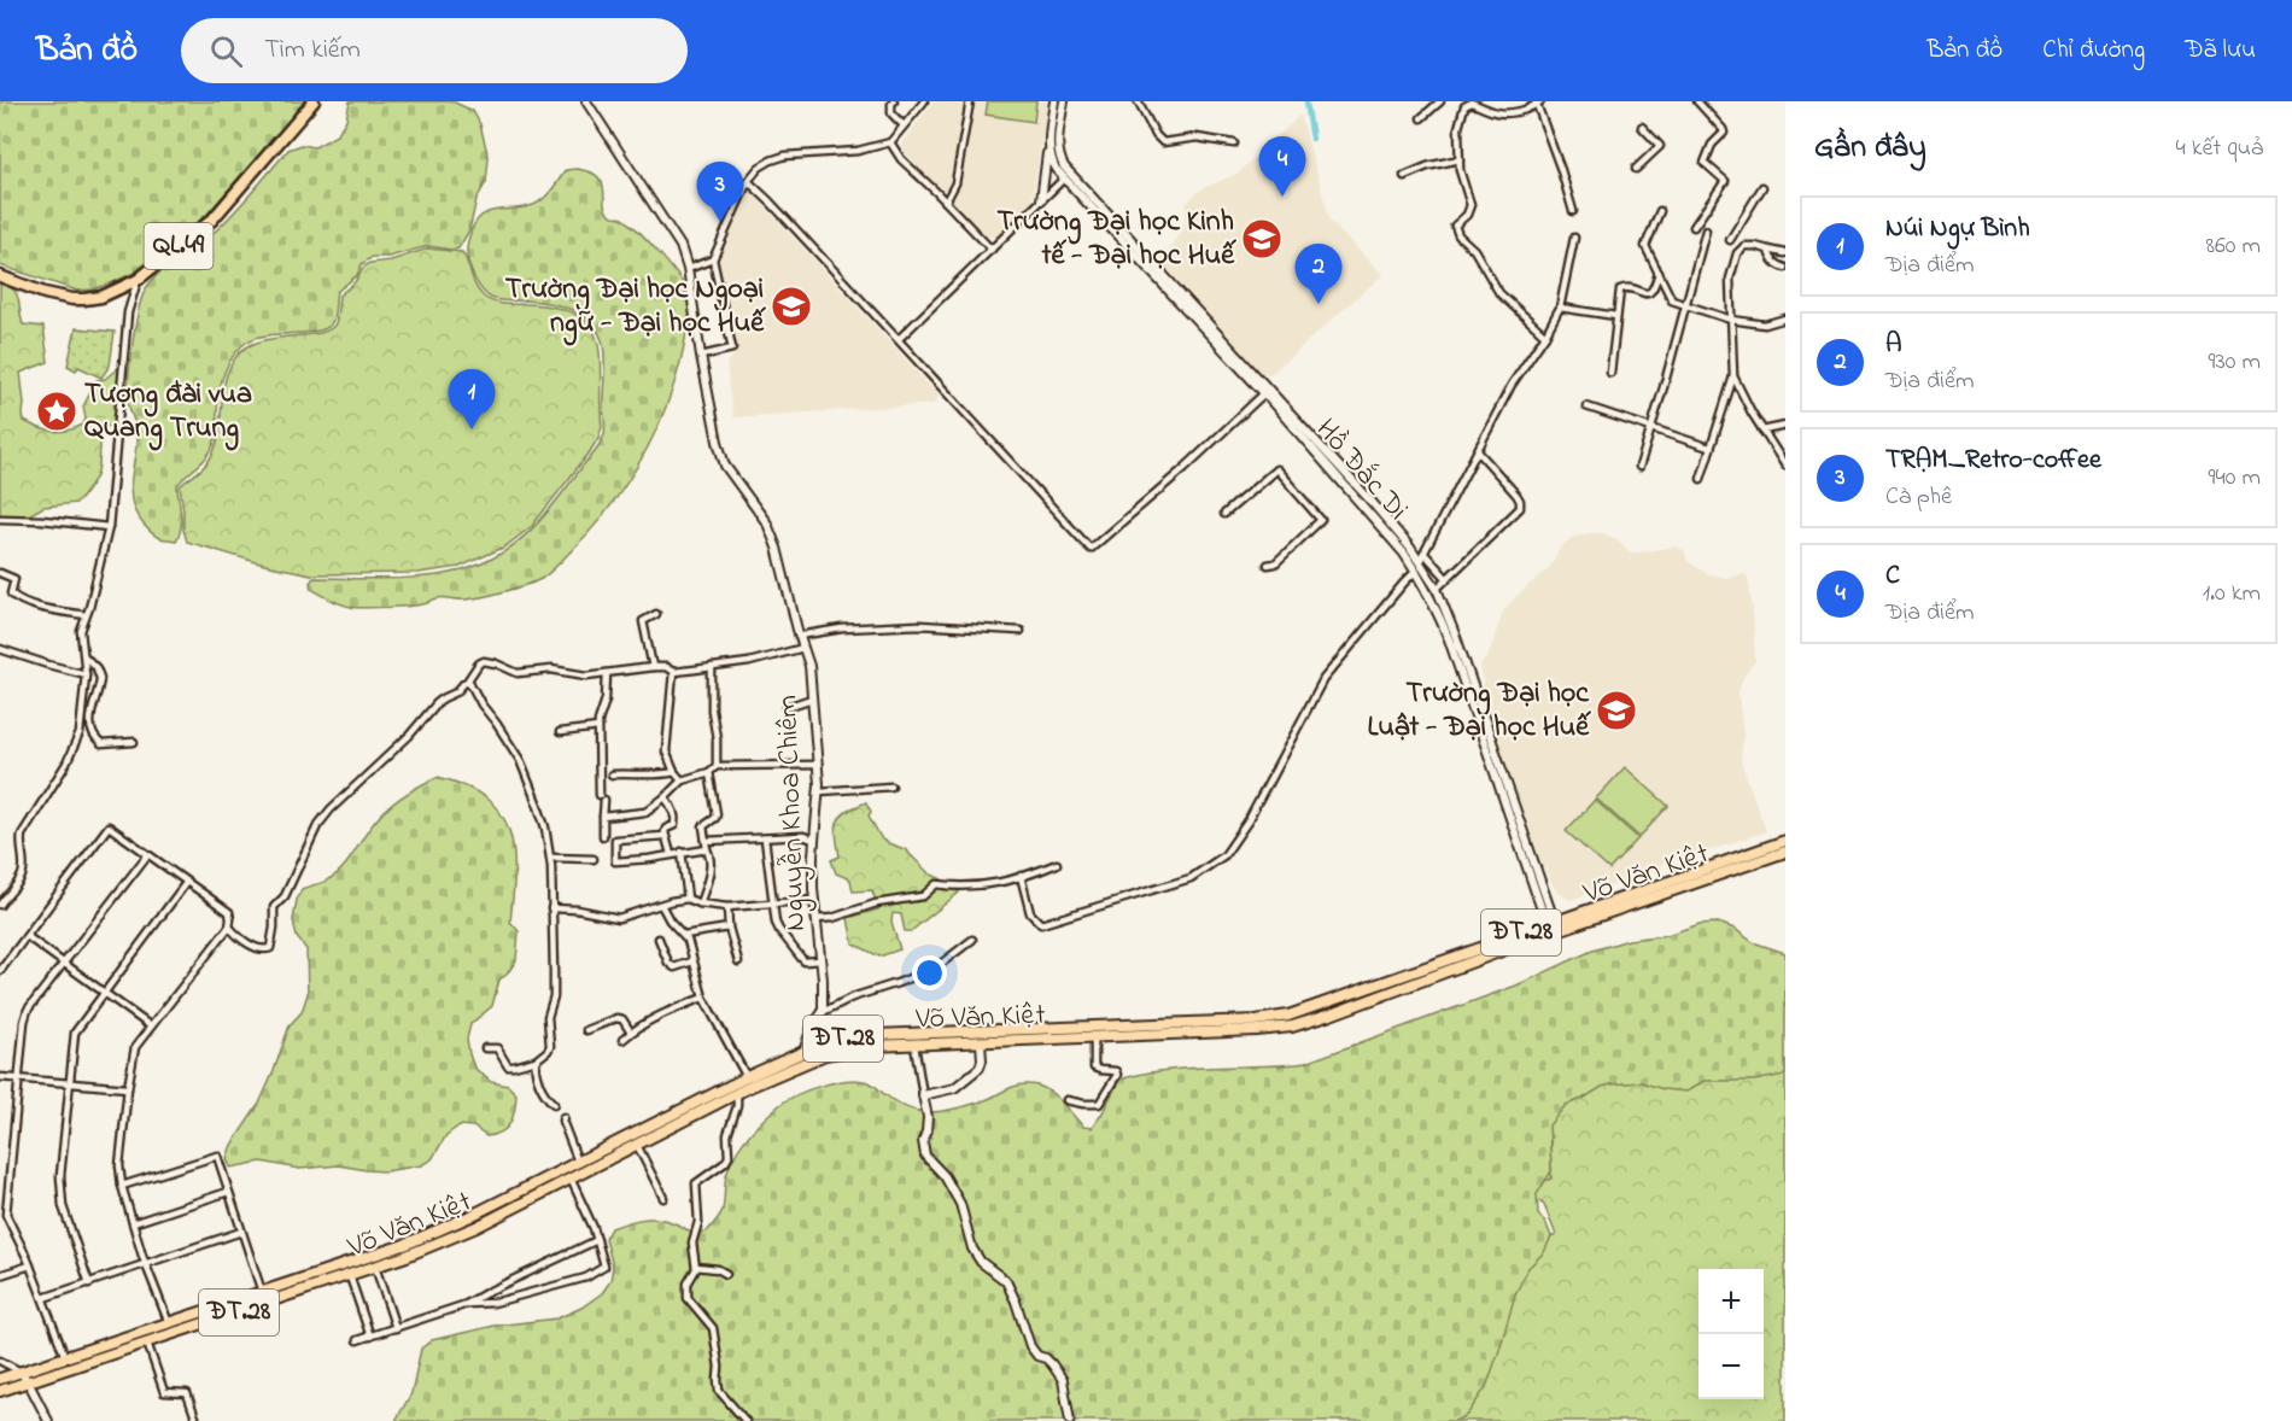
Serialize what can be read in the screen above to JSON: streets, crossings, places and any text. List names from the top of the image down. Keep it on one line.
{"streets":{"highway":["QL.49"],"main road":["Võ Văn Kiệt","ĐT.28"],"street":["Hồ Đắc Di","Nguyễn Khoa Chiêm"]},"crossings":[["Hồ Đắc Di","Võ Văn Kiệt"]],"places":{"school or university":["Trường Đại học Kinh tế - Đại học Huế","Trường Đại học Ngoại ngữ - Đại học Huế","Trường Đại học Luật - Đại học Huế"],"place":["Tượng đài vua Quang Trung"]},"page":{"header":"Bản đồ","search":"Tìm kiếm","nav":["Bản đồ","Chỉ đường","Đã lưu"],"heading":["Gần đây","4 kết quả"],"pins":["4","3","2","1"],"list":[{"mark":"1","name":"Núi Ngự Bình","note":"Địa điểm","value":"860 m"},{"mark":"2","name":"A","note":"Địa điểm","value":"930 m"},{"mark":"3","name":"TRẠM_Retro-coffee","note":"Cà phê","value":"940 m"},{"mark":"4","name":"C","note":"Địa điểm","value":"1.0 km"}],"map_buttons":["+","−"]}}
